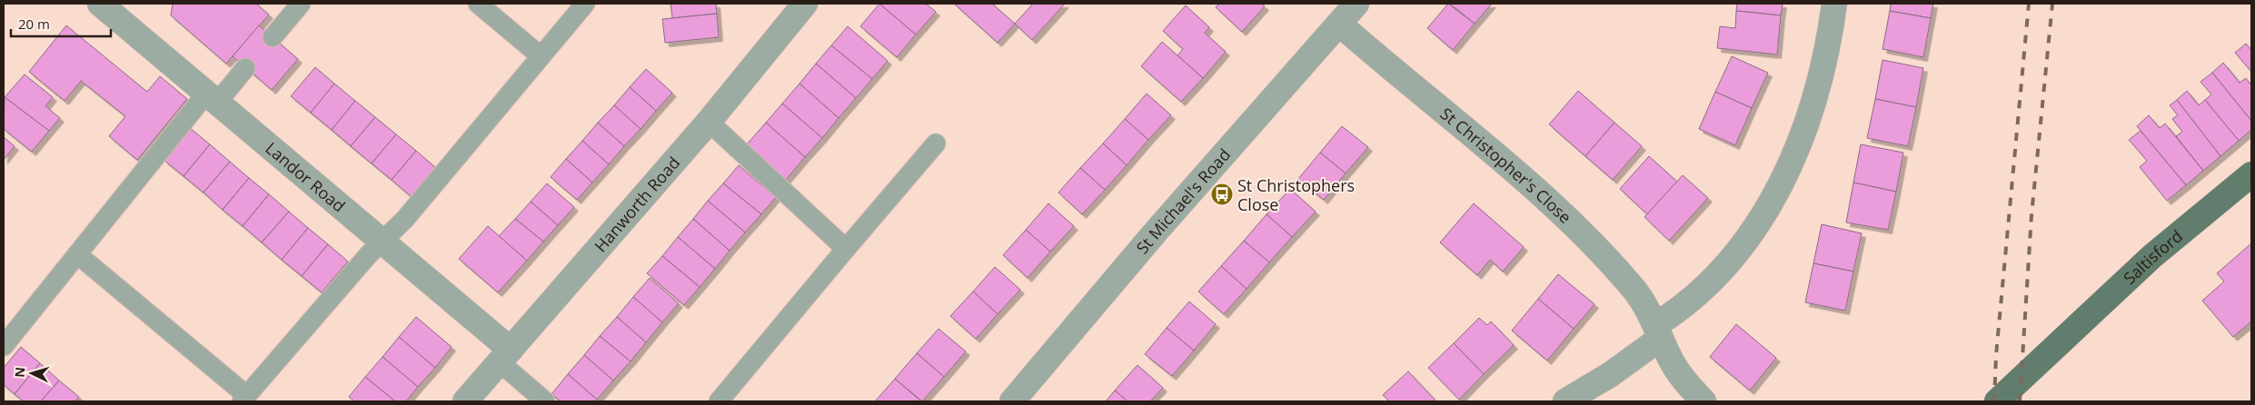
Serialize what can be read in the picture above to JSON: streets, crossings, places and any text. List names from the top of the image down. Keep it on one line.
{"streets":{"main road":["Saltisford"],"street":["St Christopher's Close","Landor Road","St Michael's Road","Hanworth Road"]},"crossings":[["St Christopher's Close","St Michael's Road"],["Landor Road","Hanworth Road"]],"places":{"bus stop":["St Christophers Close"]},"scale_bar":"20 m","north":"left"}
